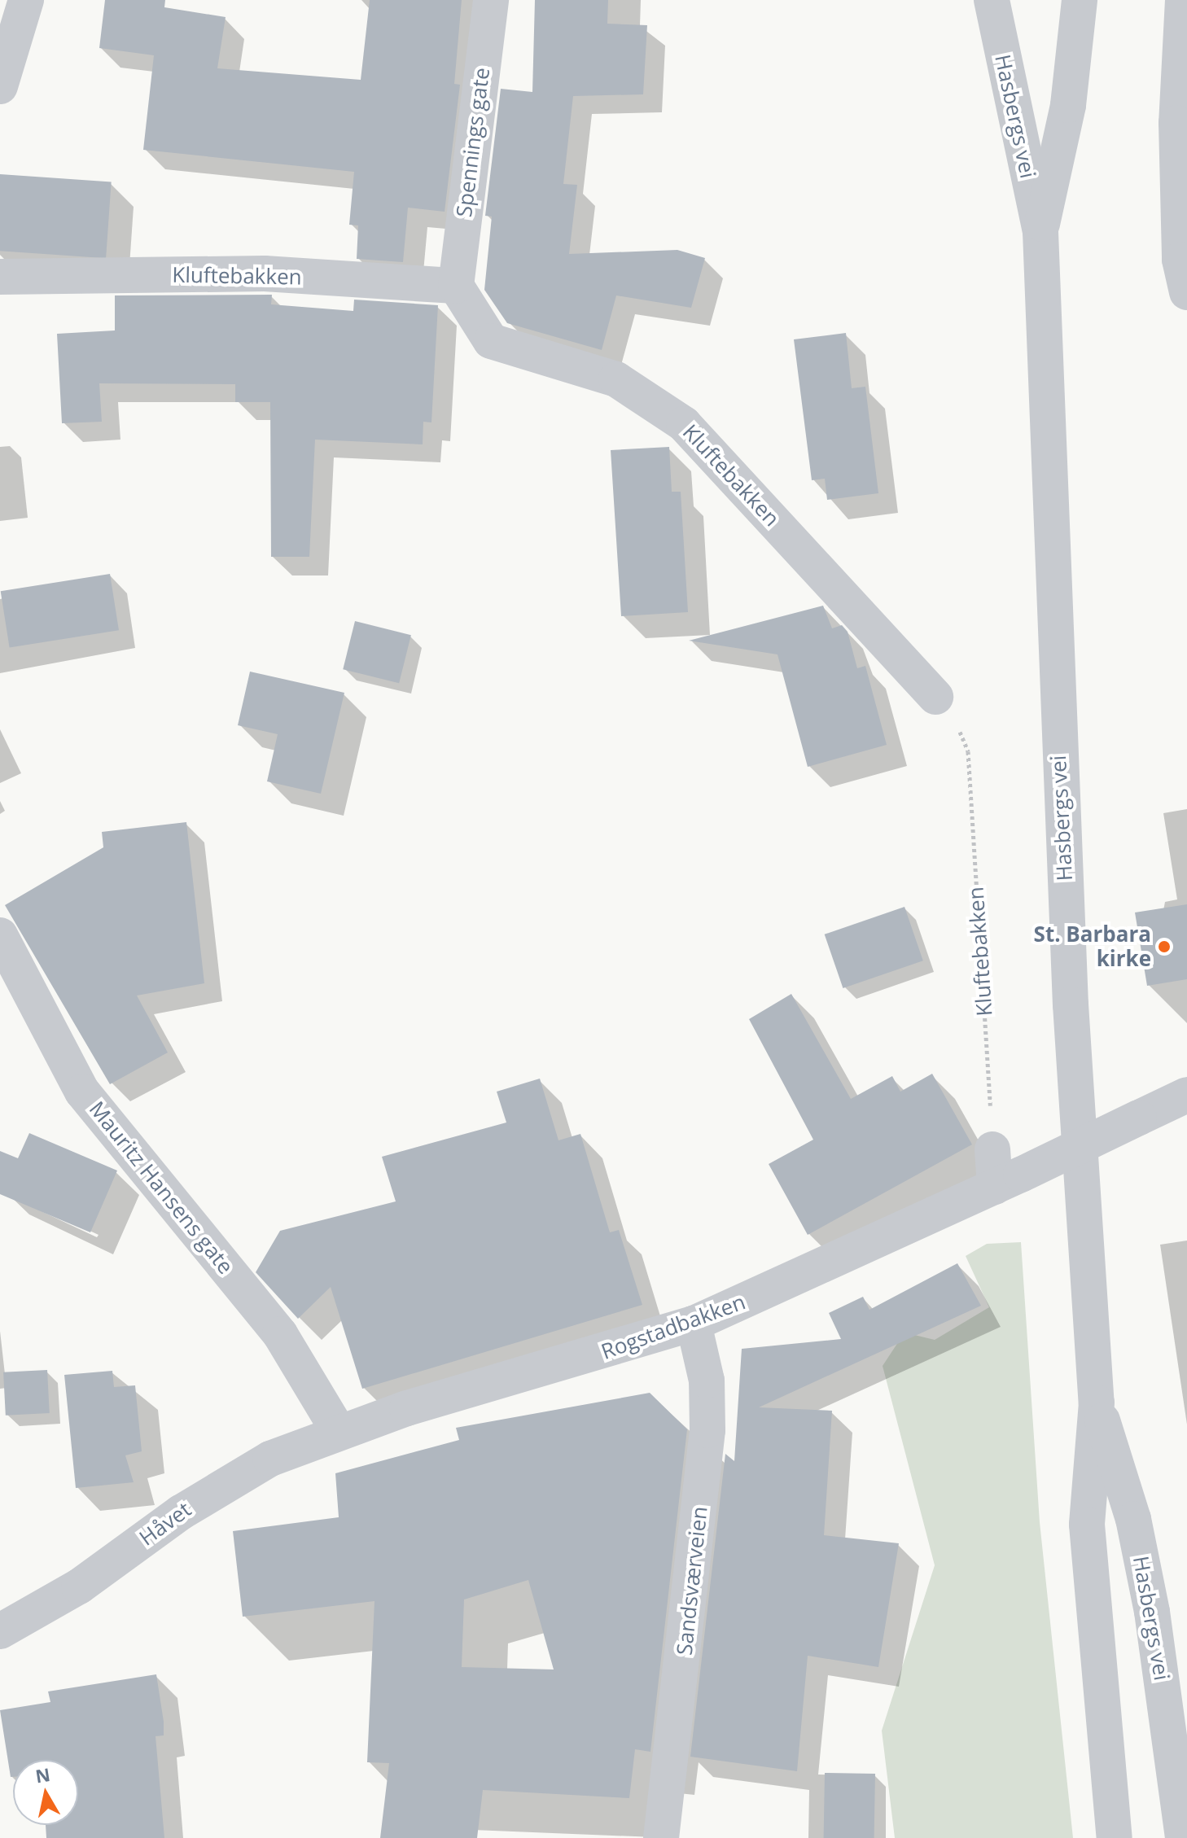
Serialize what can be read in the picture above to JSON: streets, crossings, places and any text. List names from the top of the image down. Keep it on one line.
{"streets":{"street":["Hasbergs vei","Spennings gate","Kluftebakken","Mauritz Hansens gate","Rogstadbakken","Håvet","Sandsværveien"]},"crossings":[["Spennings gate","Kluftebakken"],["Mauritz Hansens gate","Rogstadbakken"],["Mauritz Hansens gate","Håvet"],["Rogstadbakken","Håvet"],["Rogstadbakken","Sandsværveien"]],"places":["St. Barbara kirke"],"north":"top"}
